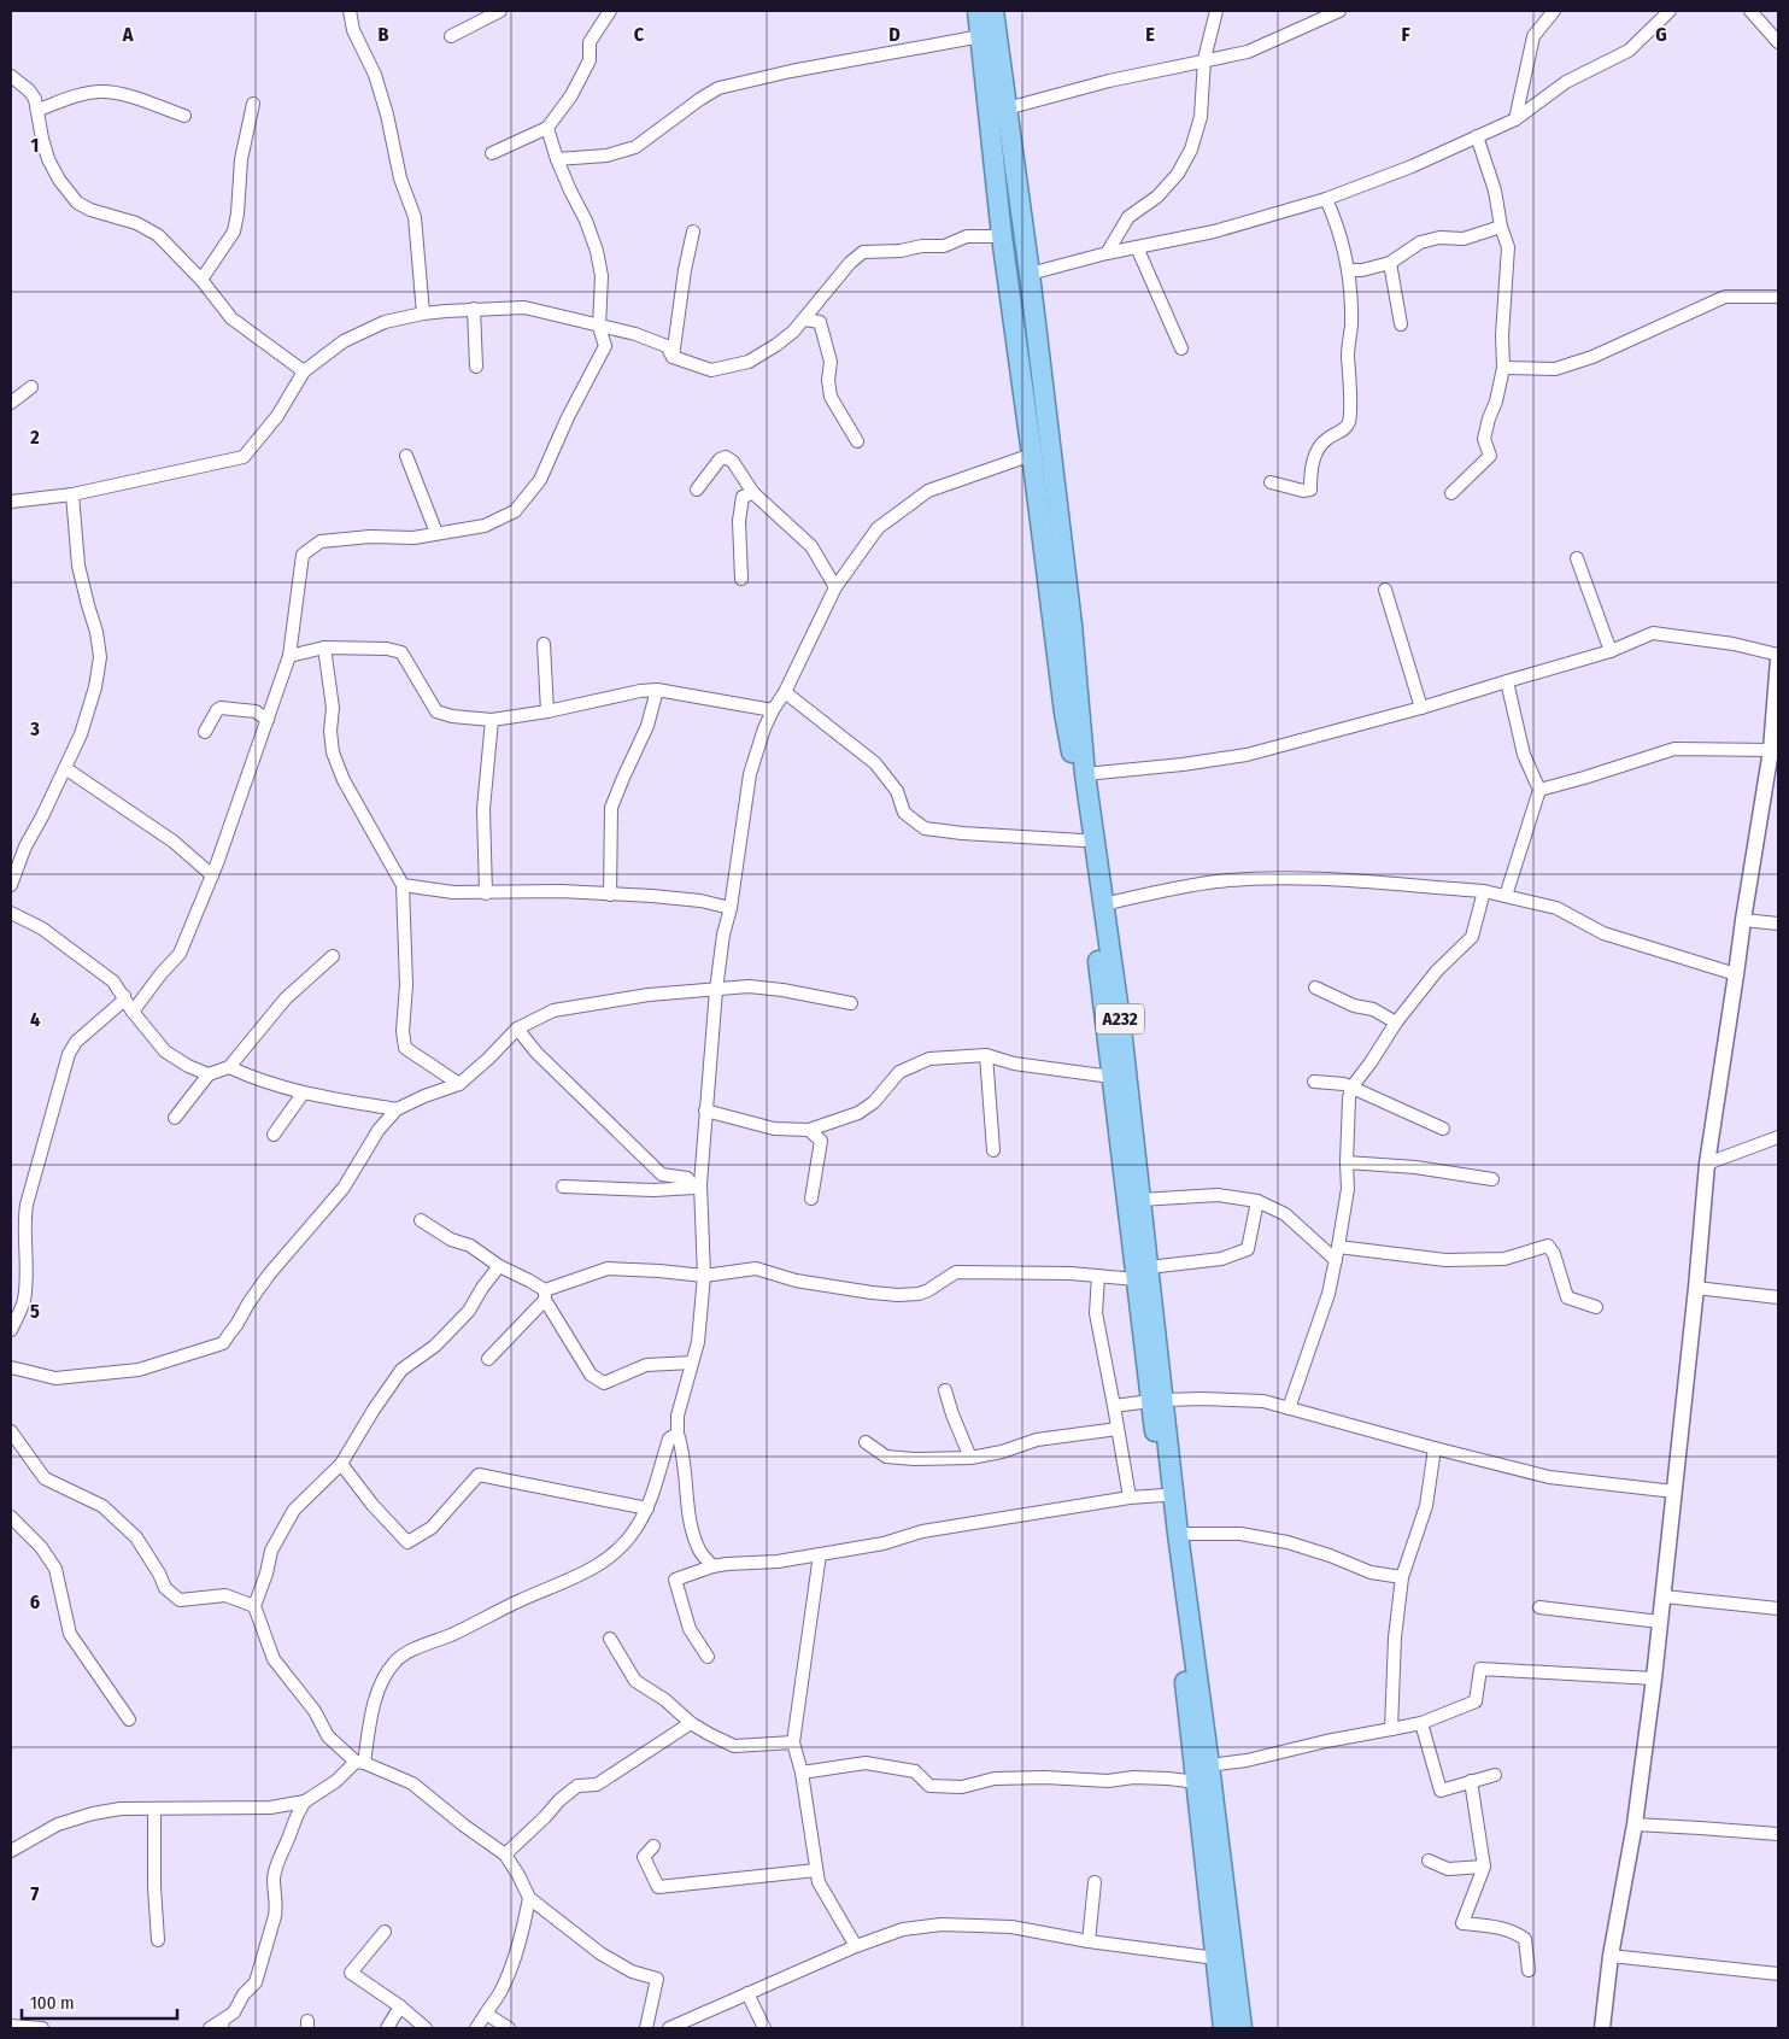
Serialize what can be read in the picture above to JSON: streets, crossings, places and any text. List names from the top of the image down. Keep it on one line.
{"streets":{"highway":["A232"]},"scale_bar":"100 m","grid":{"columns":["A","B","C","D","E","F","G"],"rows":["1","2","3","4","5","6","7"]}}
